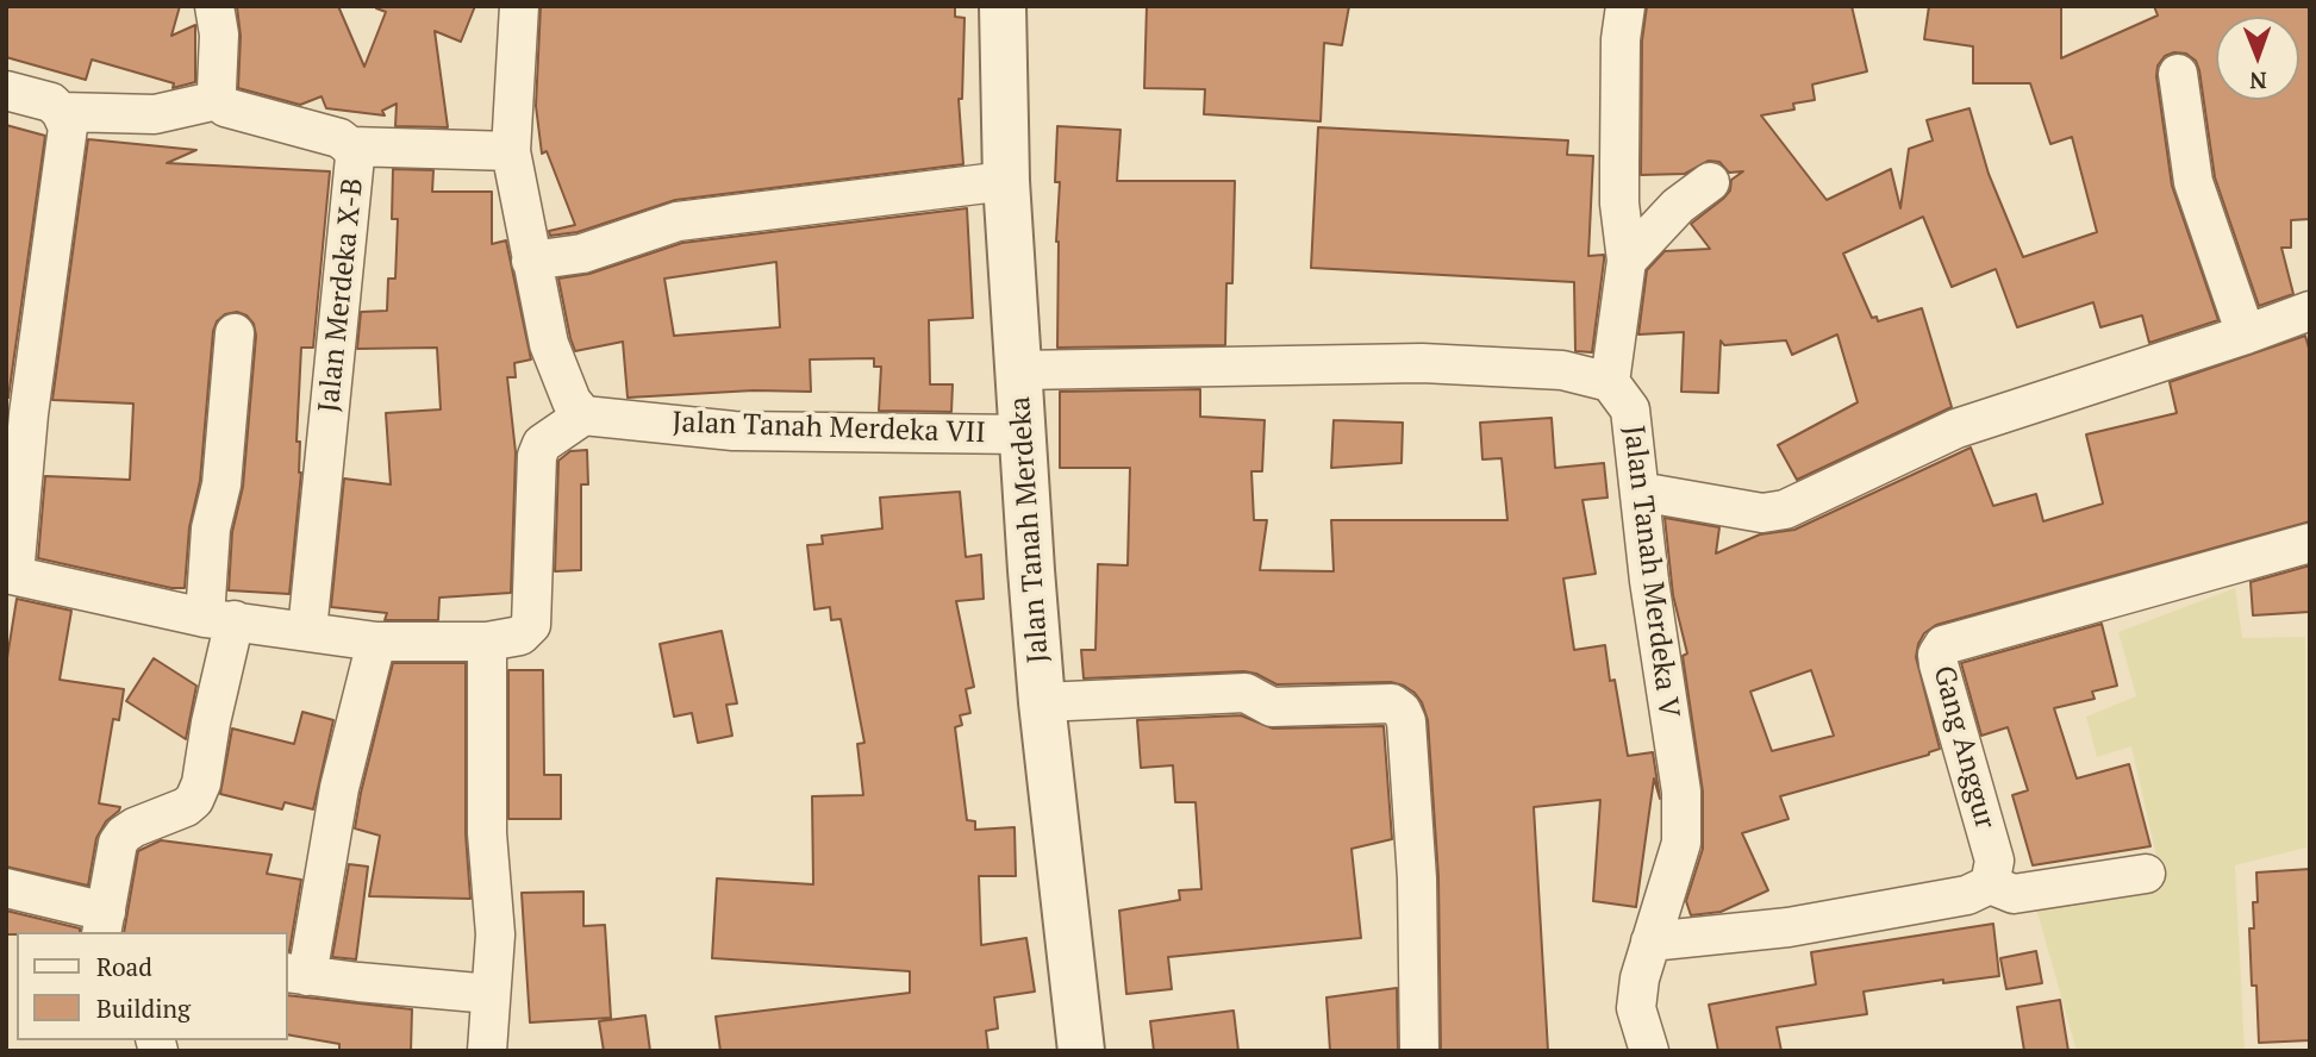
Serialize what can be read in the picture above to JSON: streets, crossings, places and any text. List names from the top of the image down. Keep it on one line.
{"streets":{"street":["Jalan Merdeka X-B","Jalan Tanah Merdeka VII","Jalan Tanah Merdeka","Jalan Tanah Merdeka V","Gang Anggur"]},"crossings":[["Jalan Tanah Merdeka VII","Jalan Tanah Merdeka"]],"legend":["Road","Building"],"north":"bottom"}
